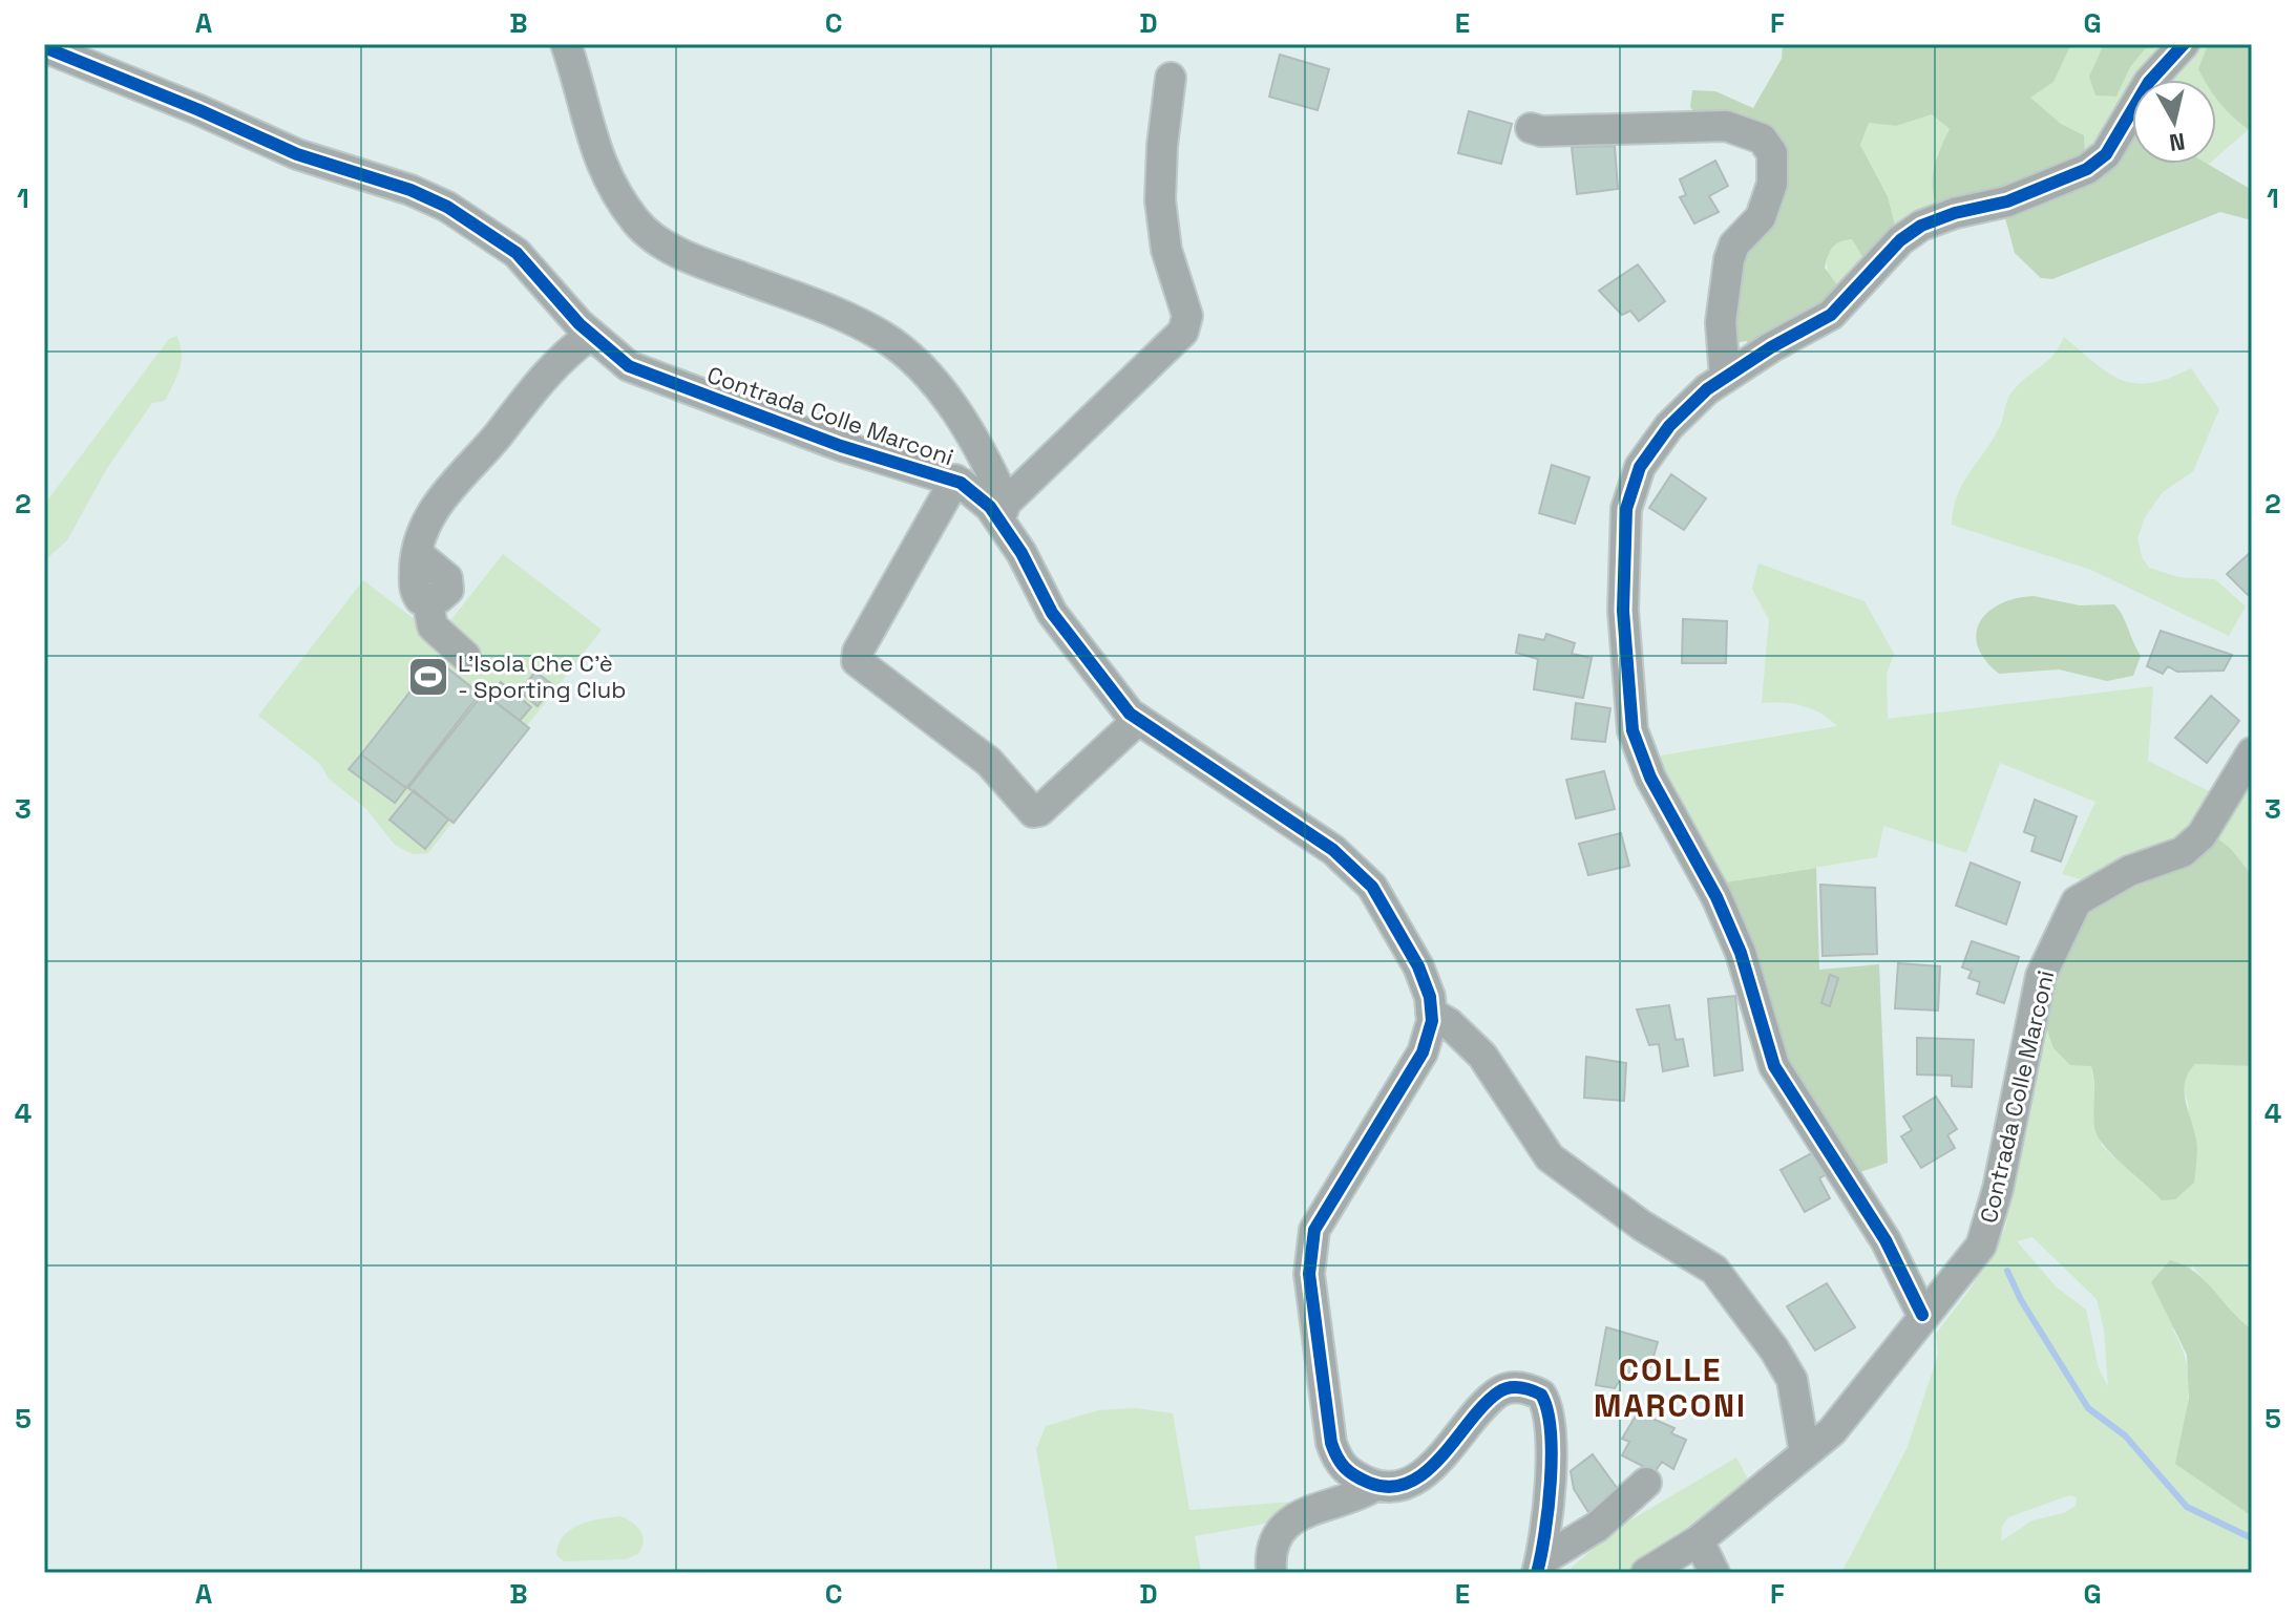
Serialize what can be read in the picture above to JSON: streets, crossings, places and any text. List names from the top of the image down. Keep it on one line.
{"streets":{"street":["Contrada Colle Marconi"]},"districts":["COLLE MARCONI"],"places":{"sports":["L'Isola Che C'è - Sporting Club"]},"north":"bottom","grid":{"columns":["A","B","C","D","E","F","G"],"rows":["1","2","3","4","5"]}}
